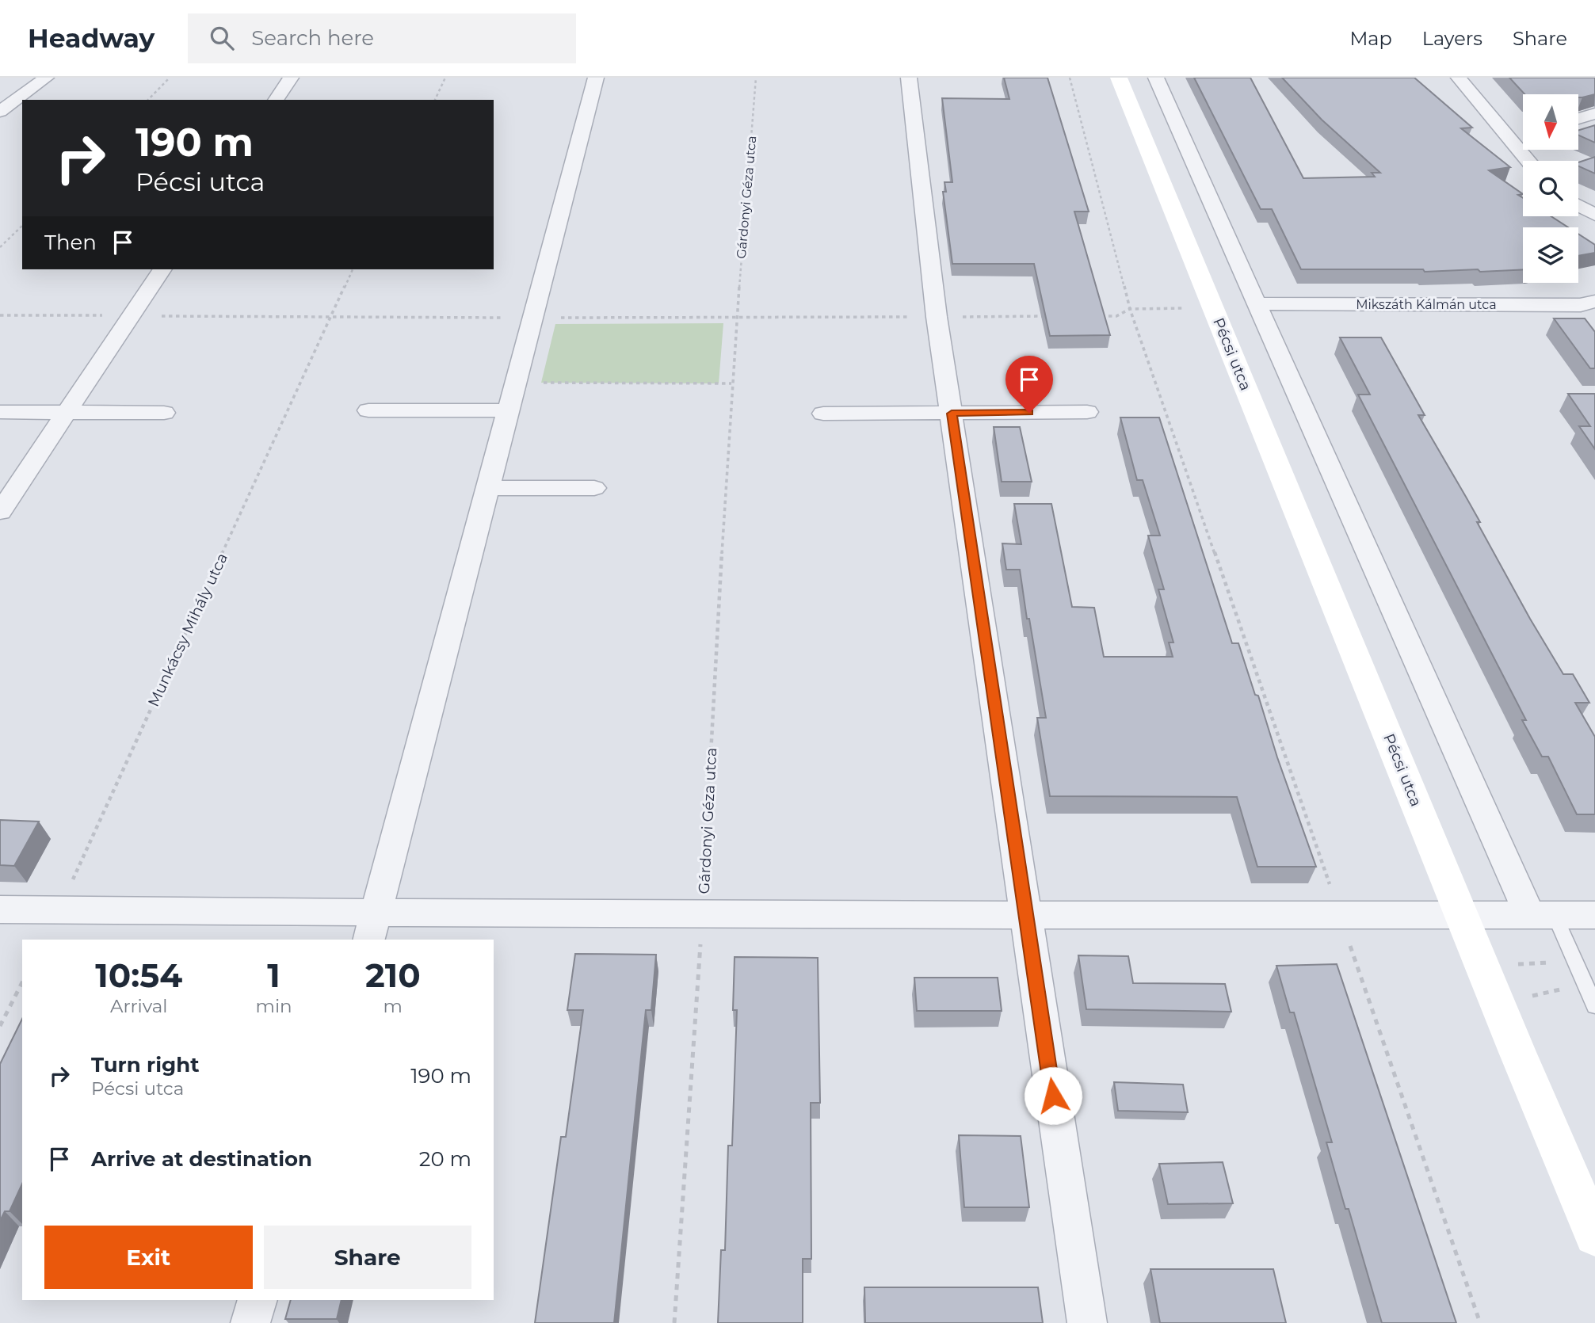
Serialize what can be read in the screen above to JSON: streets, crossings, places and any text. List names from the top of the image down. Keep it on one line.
{"streets":{"main road":["Pécsi utca"],"street":["Mikszáth Kálmán utca"],"path":["Gárdonyi Géza utca","Munkácsy Mihály utca"]},"north":"bottom","page":{"header":"Headway","search":"Search here","nav":["Map","Layers","Share"],"turn":["190 m","Pécsi utca"],"then":"Then","eta":["10:54","Arrival","1","min","210","m"],"list":[{"name":"Turn right","note":"Pécsi utca","value":"190 m"},{"name":"Arrive at destination","value":"20 m"}],"buttons":["Exit","Share"]}}
